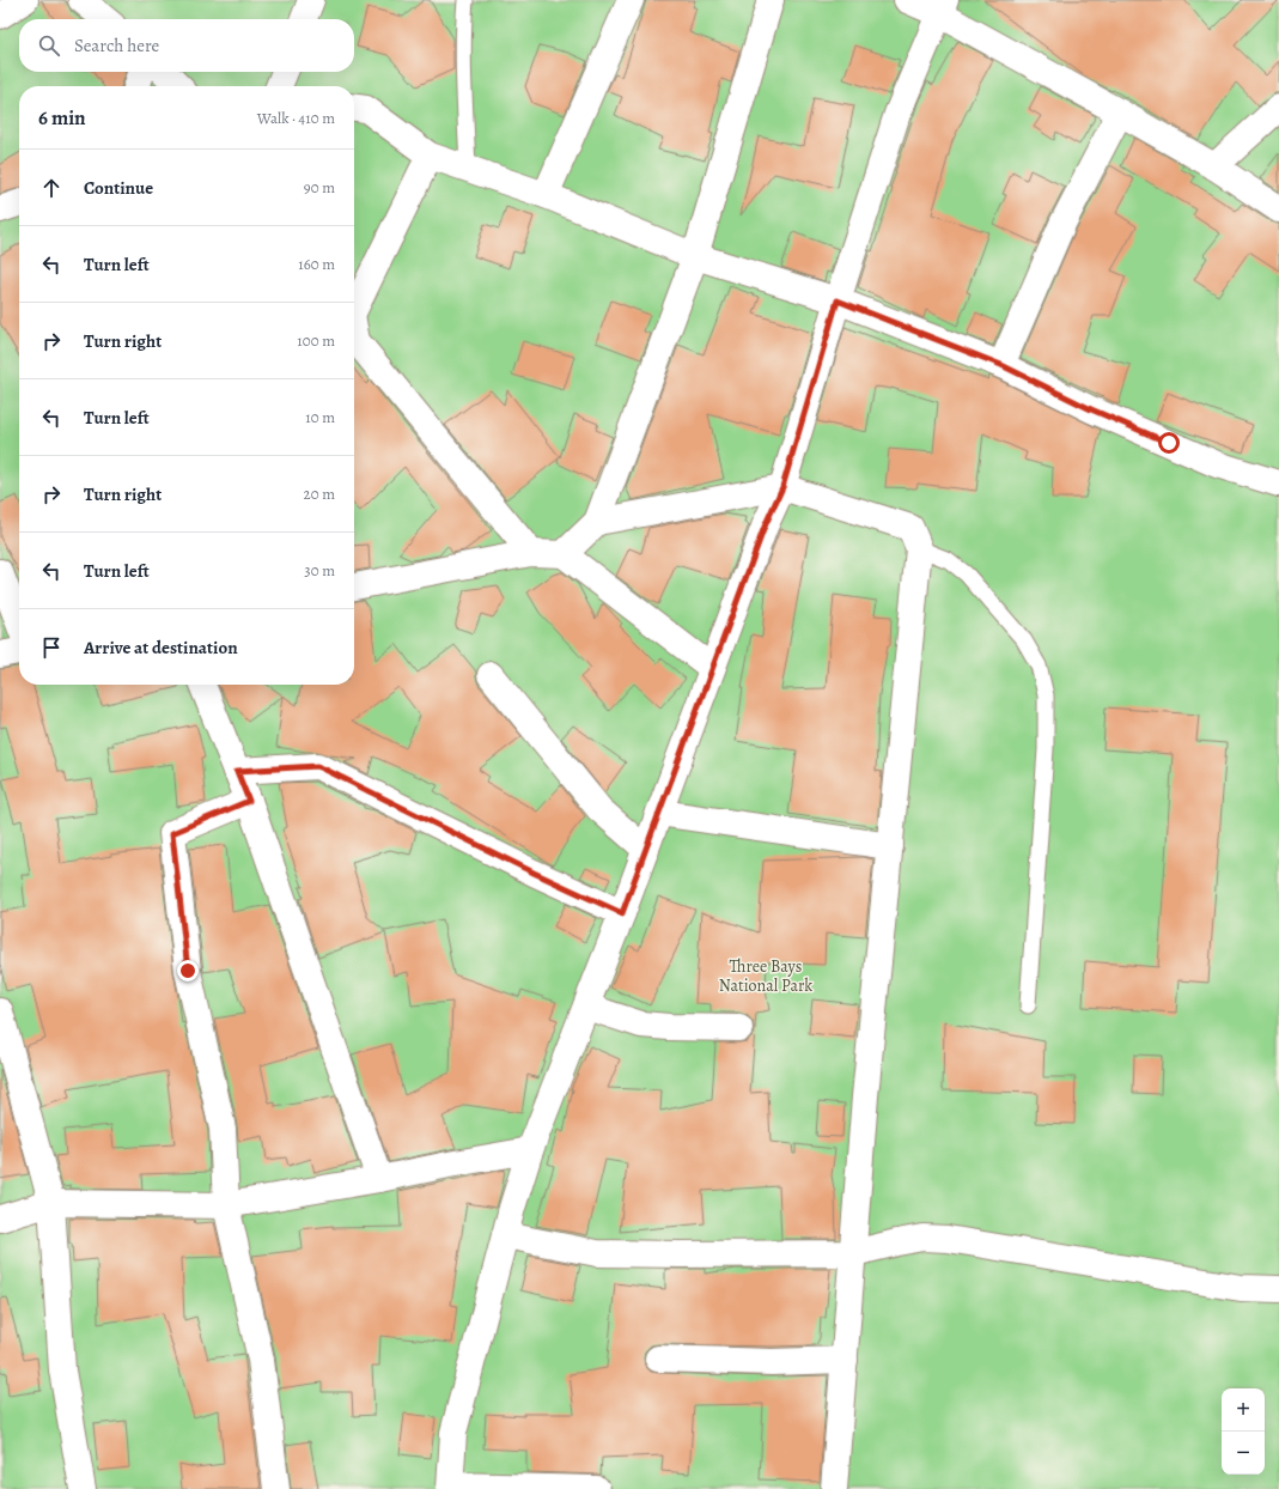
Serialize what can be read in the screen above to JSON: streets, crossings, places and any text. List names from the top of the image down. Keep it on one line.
{"parks":["Three Bays National Park"],"page":{"search":"Search here","heading":["6 min","Walk · 410 m"],"list":[["Continue","90 m"],["Turn left","160 m"],["Turn right","100 m"],["Turn left","10 m"],["Turn right","20 m"],["Turn left","30 m"],"Arrive at destination"],"map_buttons":["+","−"]}}
